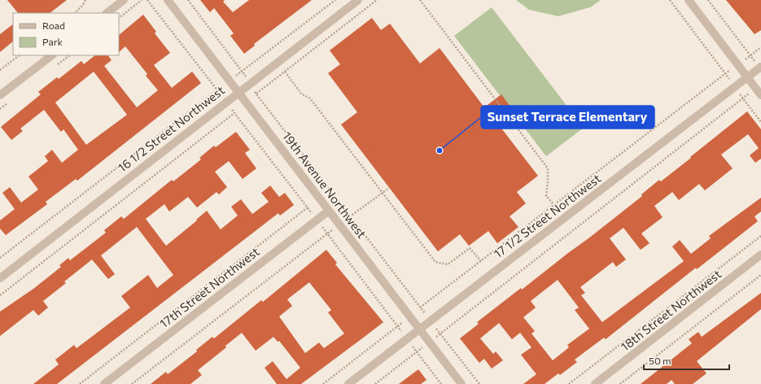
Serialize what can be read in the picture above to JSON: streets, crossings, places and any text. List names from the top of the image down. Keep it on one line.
{"streets":{"street":["16 1/2 Street Northwest","19th Avenue Northwest","17 1/2 Street Northwest","17th Street Northwest","18th Street Northwest"]},"crossings":[["16 1/2 Street Northwest","19th Avenue Northwest"],["19th Avenue Northwest","17 1/2 Street Northwest"],["19th Avenue Northwest","17th Street Northwest"]],"places":["Sunset Terrace Elementary"],"legend":["Road","Park"],"scale_bar":"50 m"}
